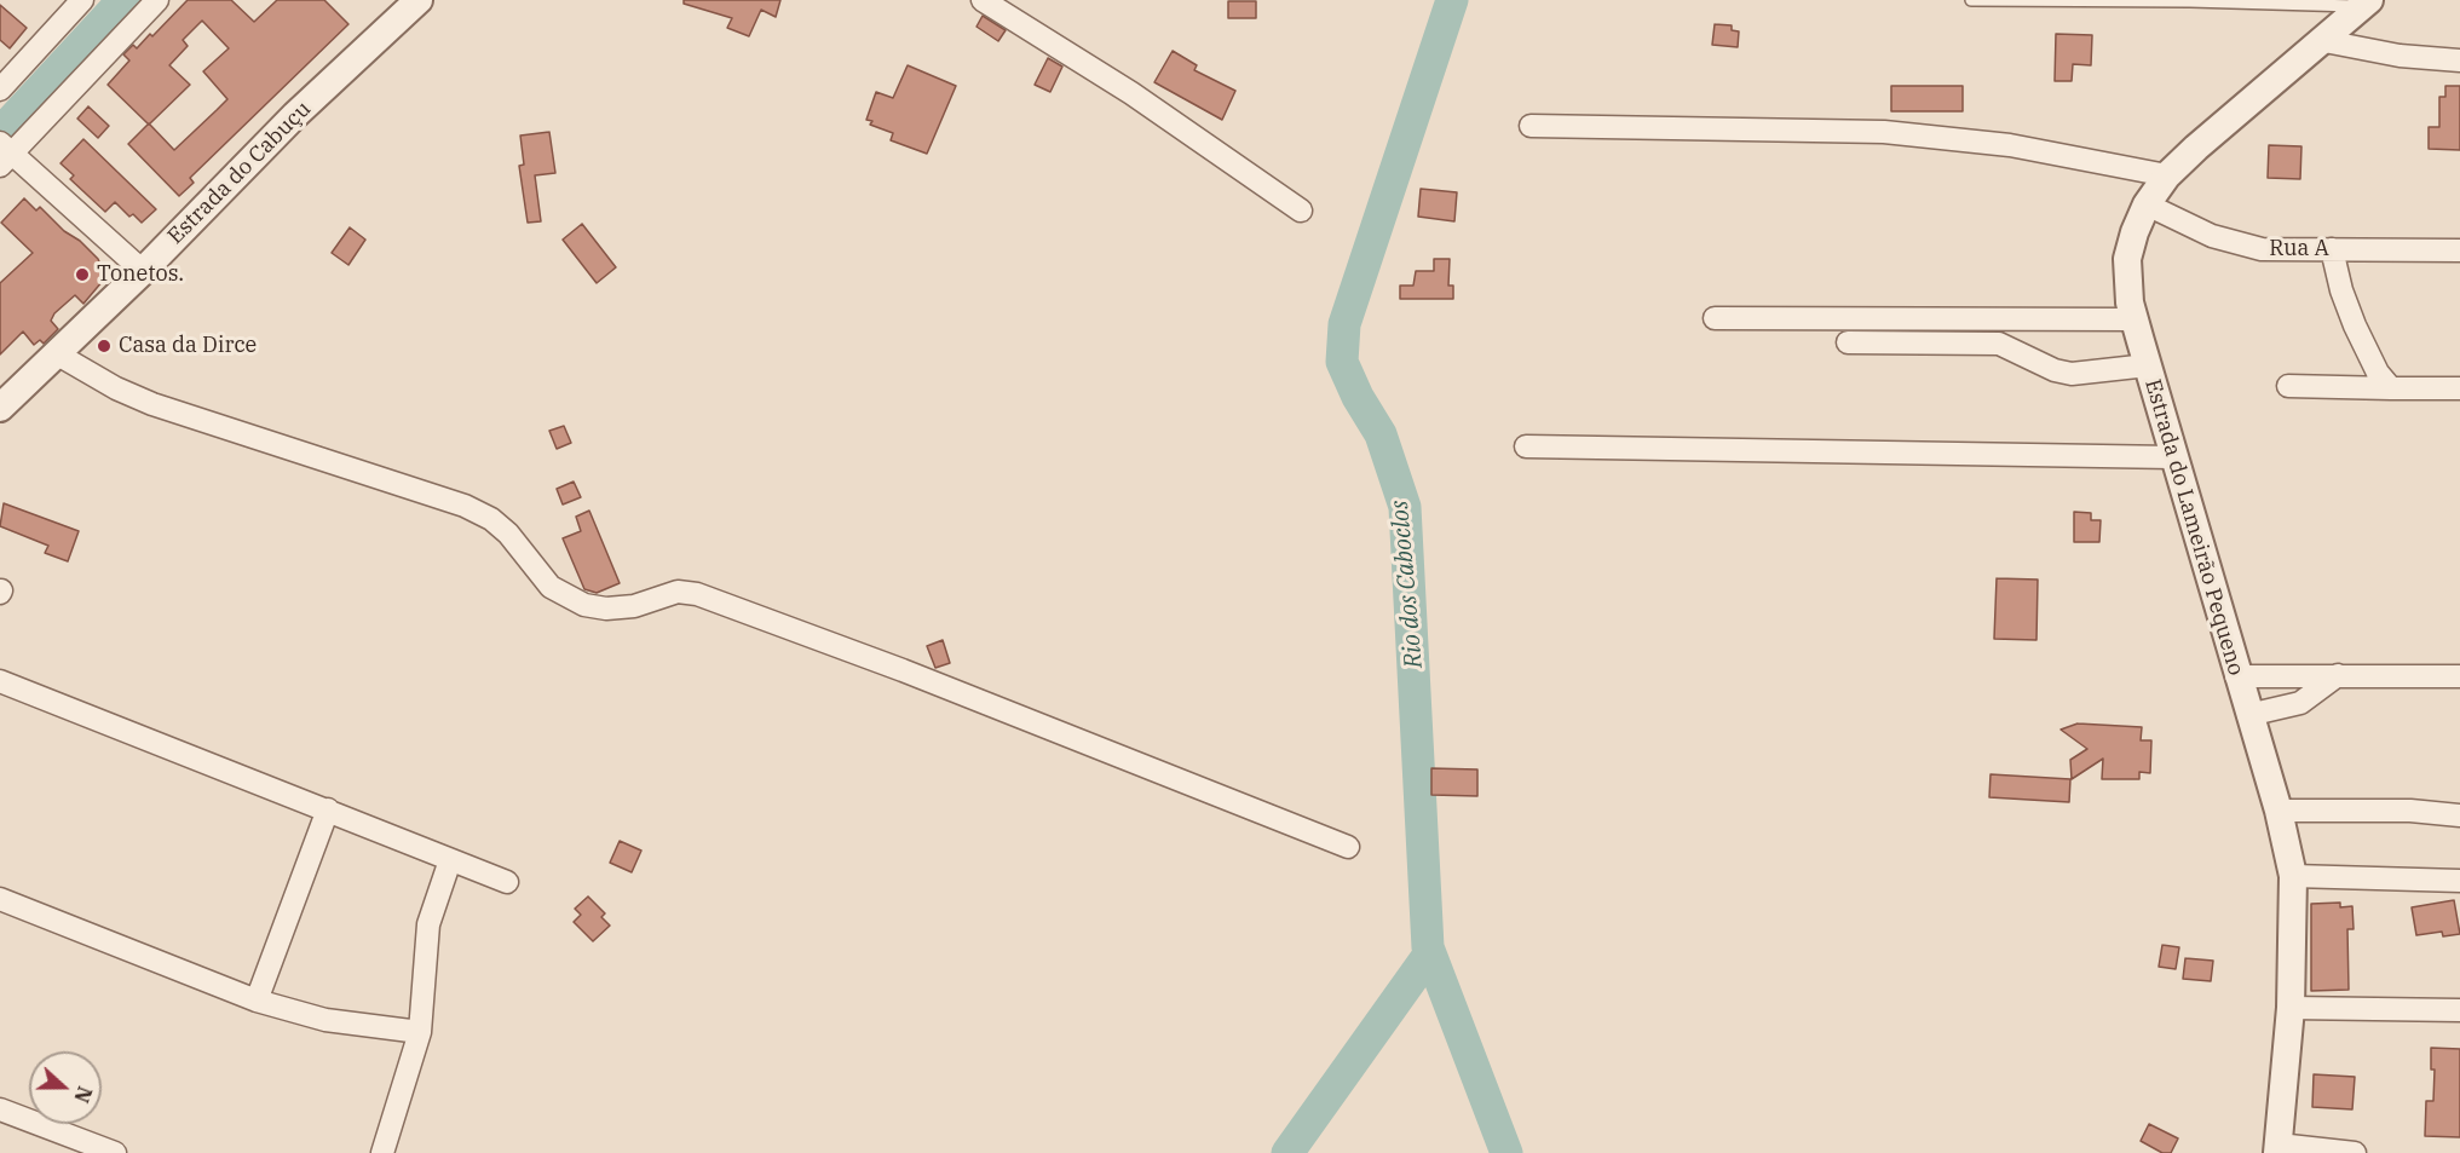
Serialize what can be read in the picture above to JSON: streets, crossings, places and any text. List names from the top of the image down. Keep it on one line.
{"streets":{"street":["Estrada do Cabuçu","Rua A","Estrada do Lameirão Pequeno"]},"crossings":[["Rua A","Estrada do Lameirão Pequeno"]],"water":["Rio dos Caboclos"],"places":["Tonetos.","Casa da Dirce"],"north":"right"}
